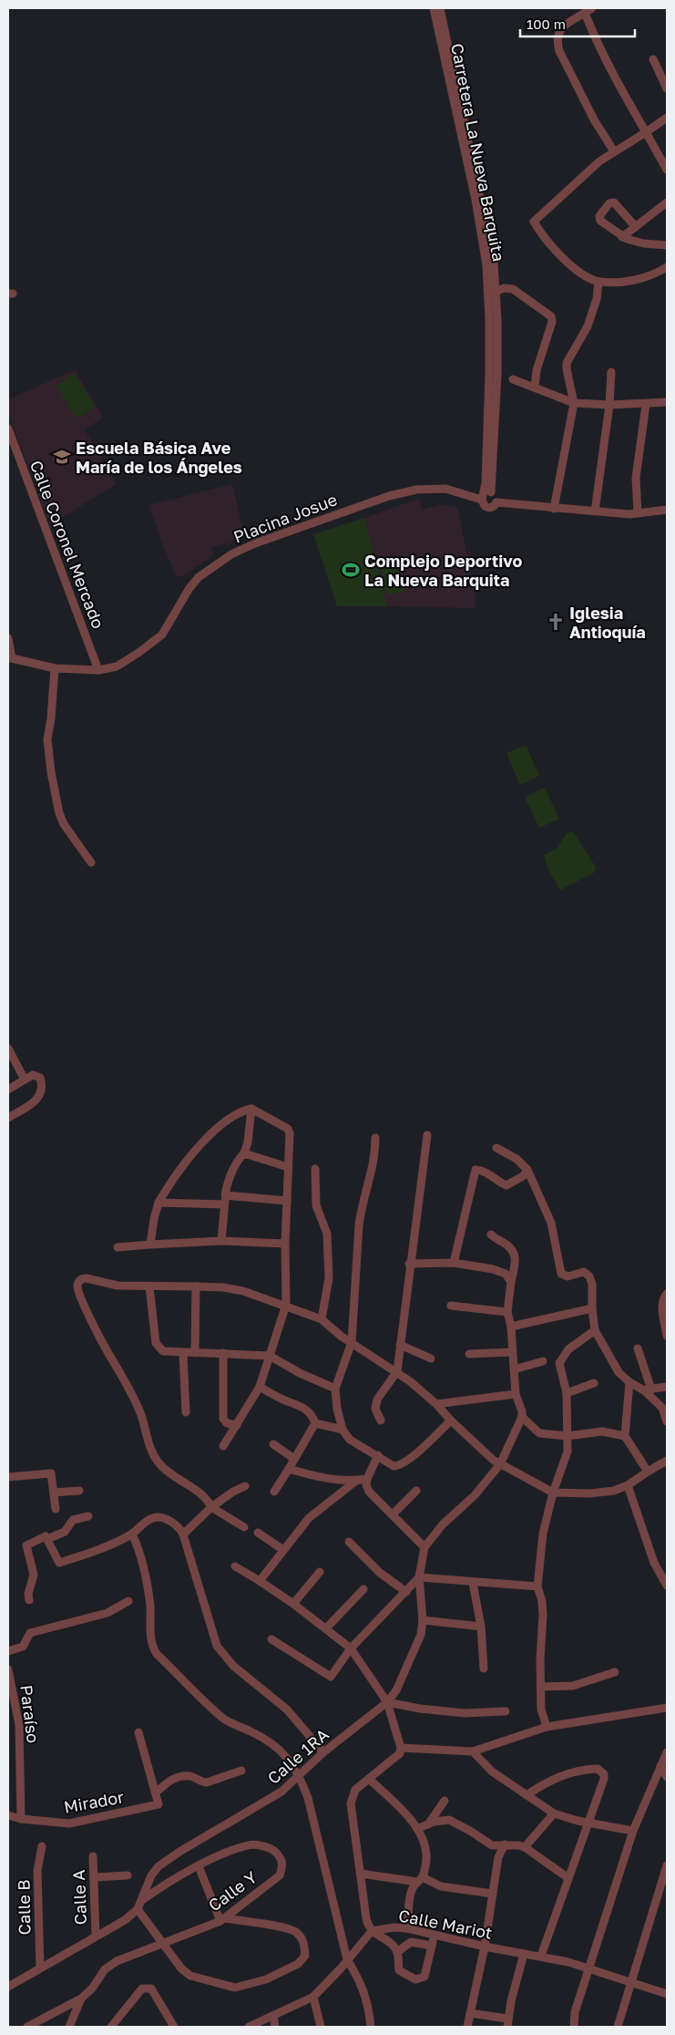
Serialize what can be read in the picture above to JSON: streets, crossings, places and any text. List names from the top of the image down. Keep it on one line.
{"streets":{"street":["Carretera La Nueva Barquita","Placina Josue","Calle Coronel Mercado","Paraíso","Calle 1RA","Mirador","Calle Y","Calle A","Calle B","Calle Mariot"]},"crossings":[["Carretera La Nueva Barquita","Placina Josue"],["Placina Josue","Calle Coronel Mercado"],["Paraíso","Mirador"],["Calle 1RA","Calle Y"],["Calle 1RA","Calle A"],["Calle 1RA","Calle B"]],"places":{"school or university":["Escuela Básica Ave María de los Ángeles"],"sports":["Complejo Deportivo La Nueva Barquita"],"church":["Iglesia Antioquía"]},"scale_bar":"100 m"}
